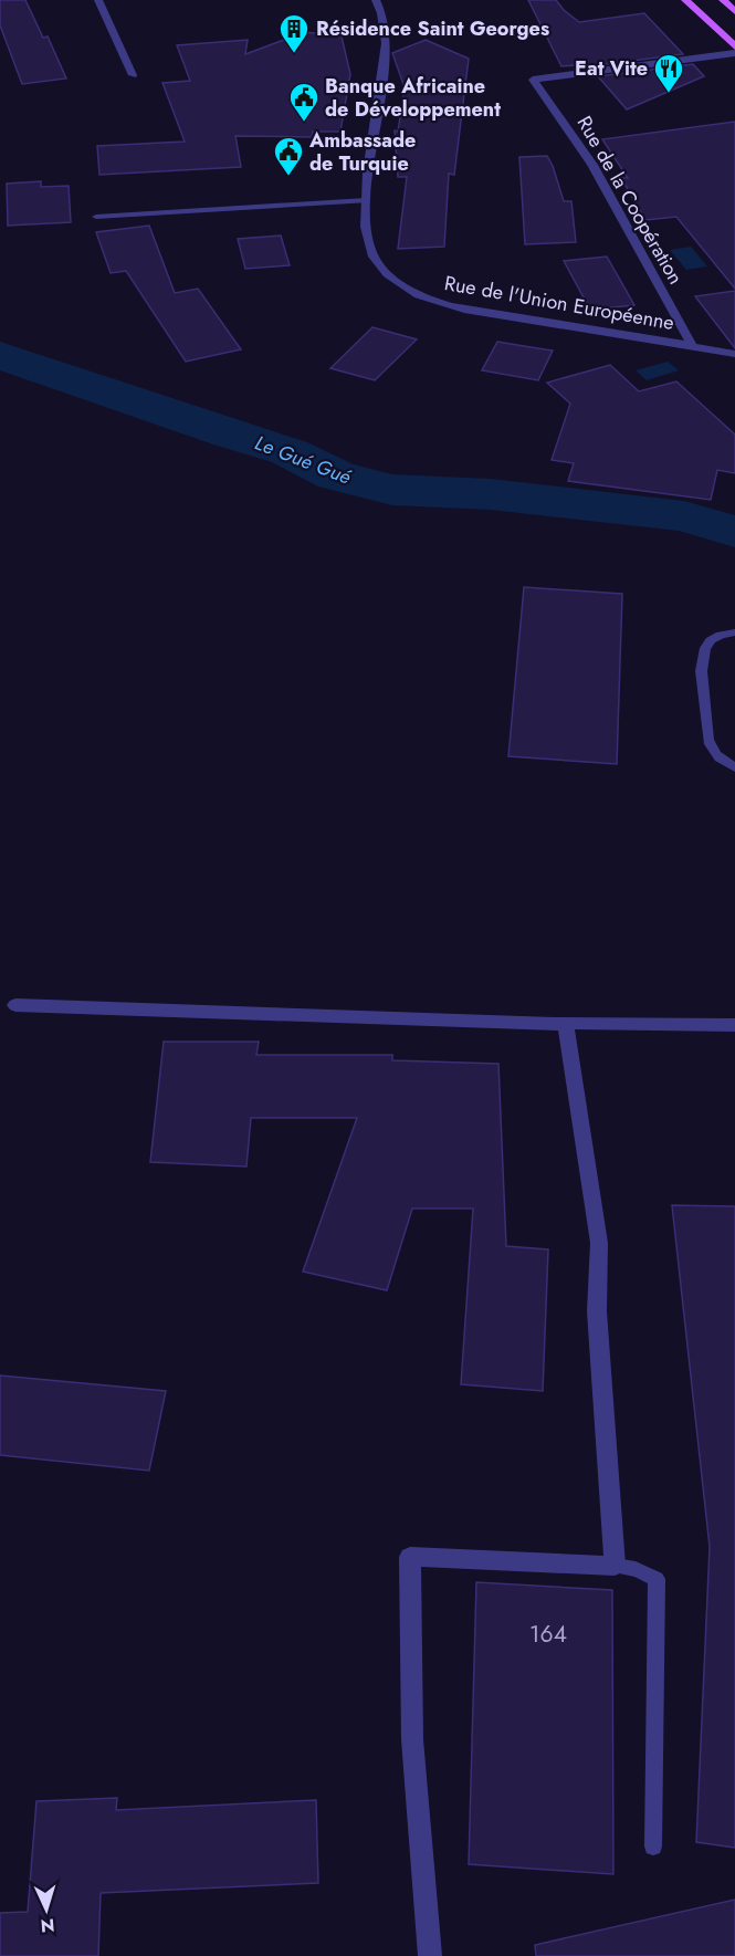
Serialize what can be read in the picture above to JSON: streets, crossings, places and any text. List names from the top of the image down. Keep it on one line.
{"streets":{"street":["Rue de la Coopération","Rue de l'Union Européenne"]},"crossings":[["Rue de la Coopération","Rue de l'Union Européenne"]],"water":["Le Gué Gué"],"places":{"building":["Résidence Saint Georges"],"restaurant":["Eat Vite"],"public building":["Banque Africaine de Développement","Ambassade de Turquie"]},"house_numbers":["164"],"north":"bottom"}
